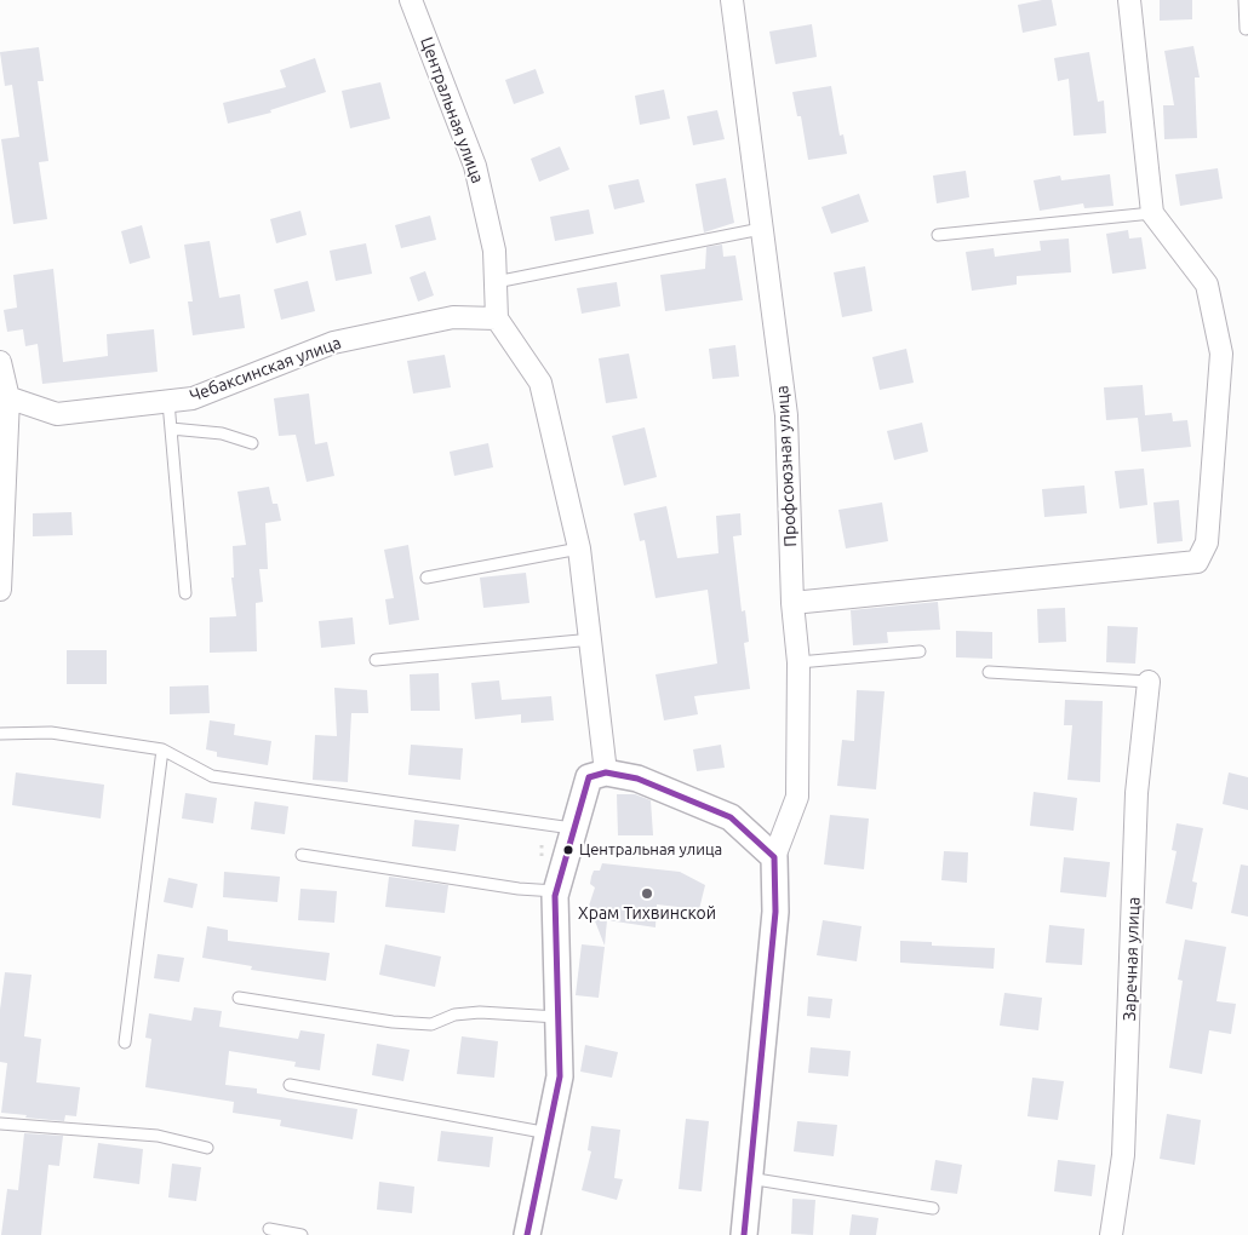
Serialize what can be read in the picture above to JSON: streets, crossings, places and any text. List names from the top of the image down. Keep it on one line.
{"streets":{"street":["Центральная улица","Чебаксинская улица","Профсоюзная улица","Заречная улица"]},"crossings":[["Центральная улица","Чебаксинская улица"]],"places":["Центральная улица","Храм Тихвинской"]}
